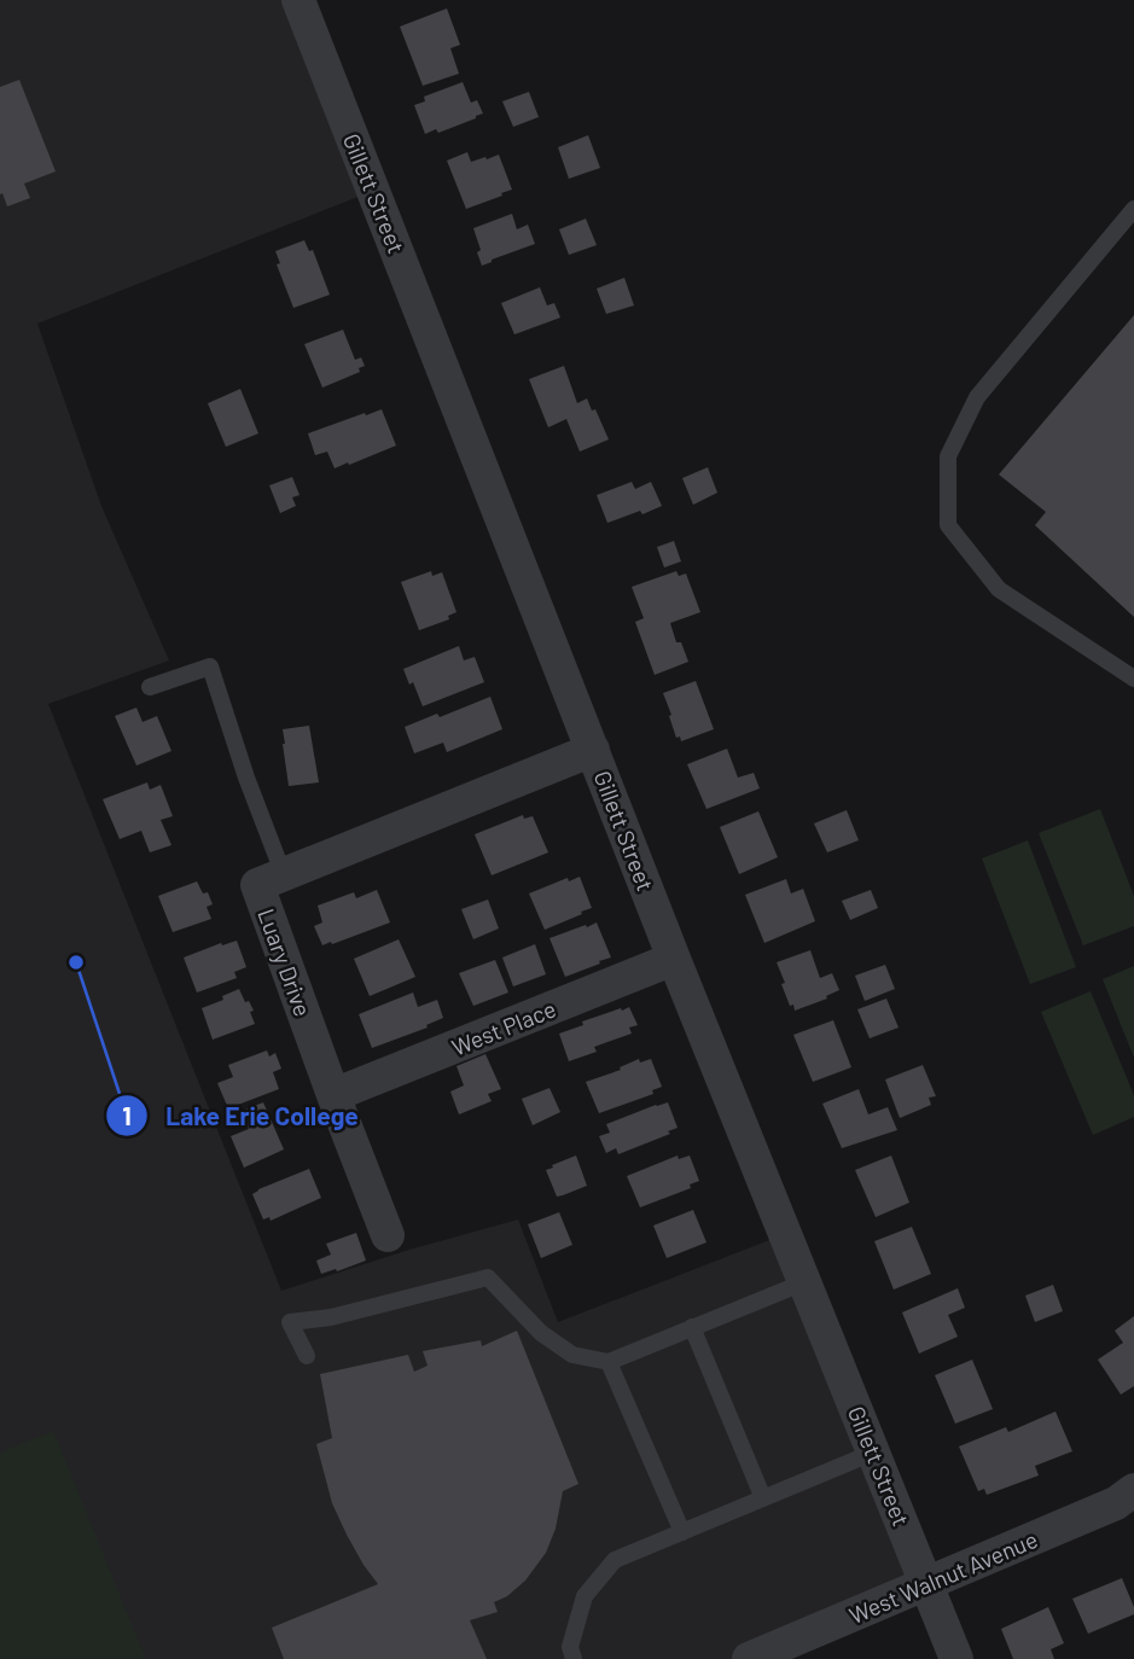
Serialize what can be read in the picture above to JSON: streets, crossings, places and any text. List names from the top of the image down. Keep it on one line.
{"streets":{"street":["Gillett Street","Luary Drive","West Place","West Walnut Avenue"]},"crossings":[["Gillett Street","Luary Drive"],["Gillett Street","West Place"],["Gillett Street","West Walnut Avenue"],["Luary Drive","West Place"]],"places":["Lake Erie College"]}
